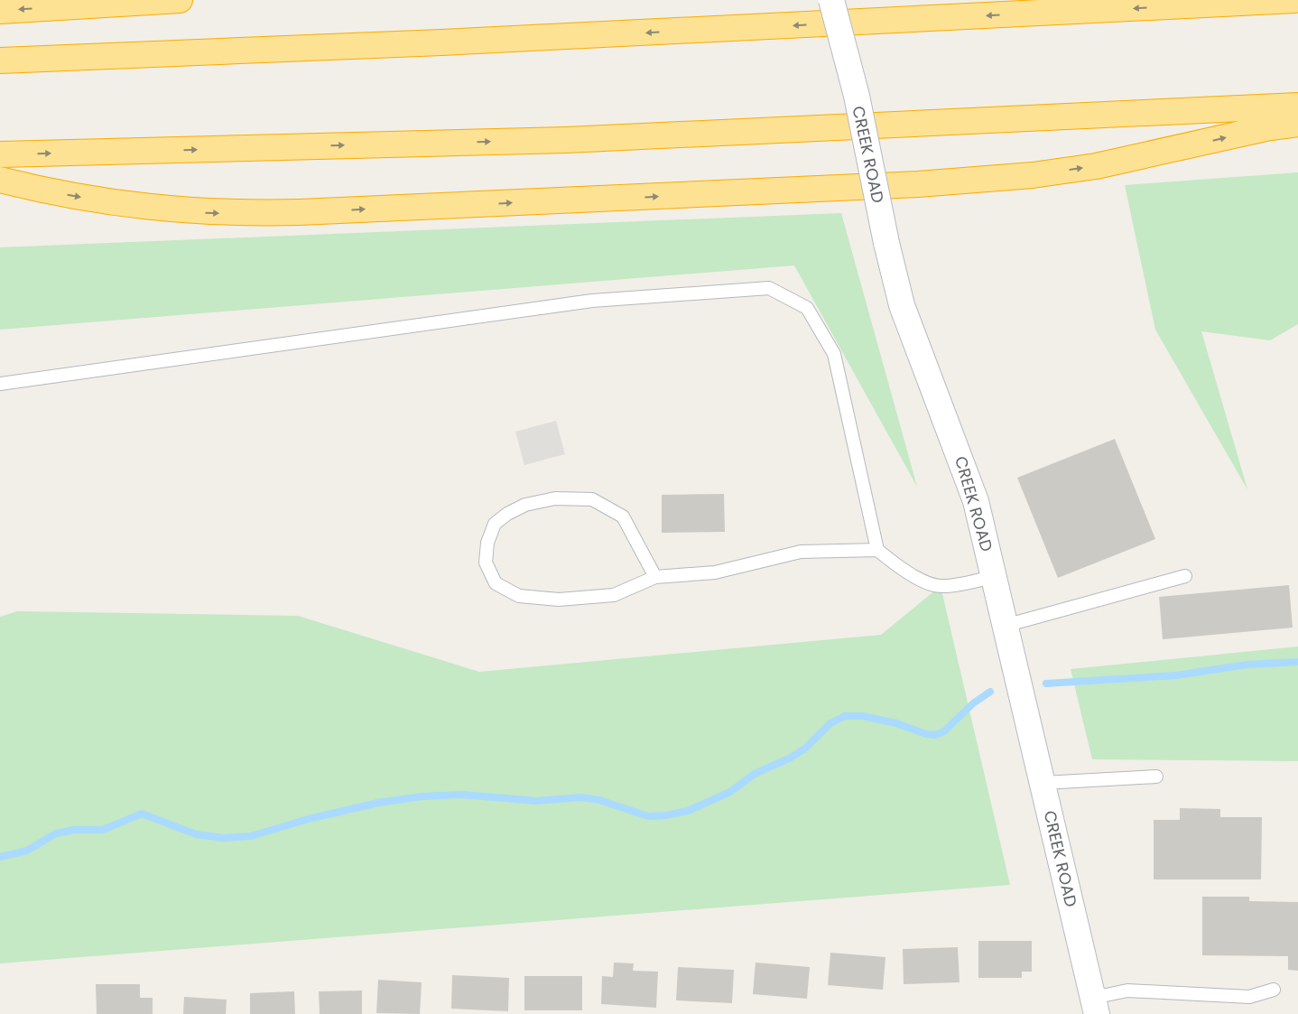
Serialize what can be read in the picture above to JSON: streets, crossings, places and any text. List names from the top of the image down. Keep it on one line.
{"streets":{"street":["CREEK ROAD"]}}
